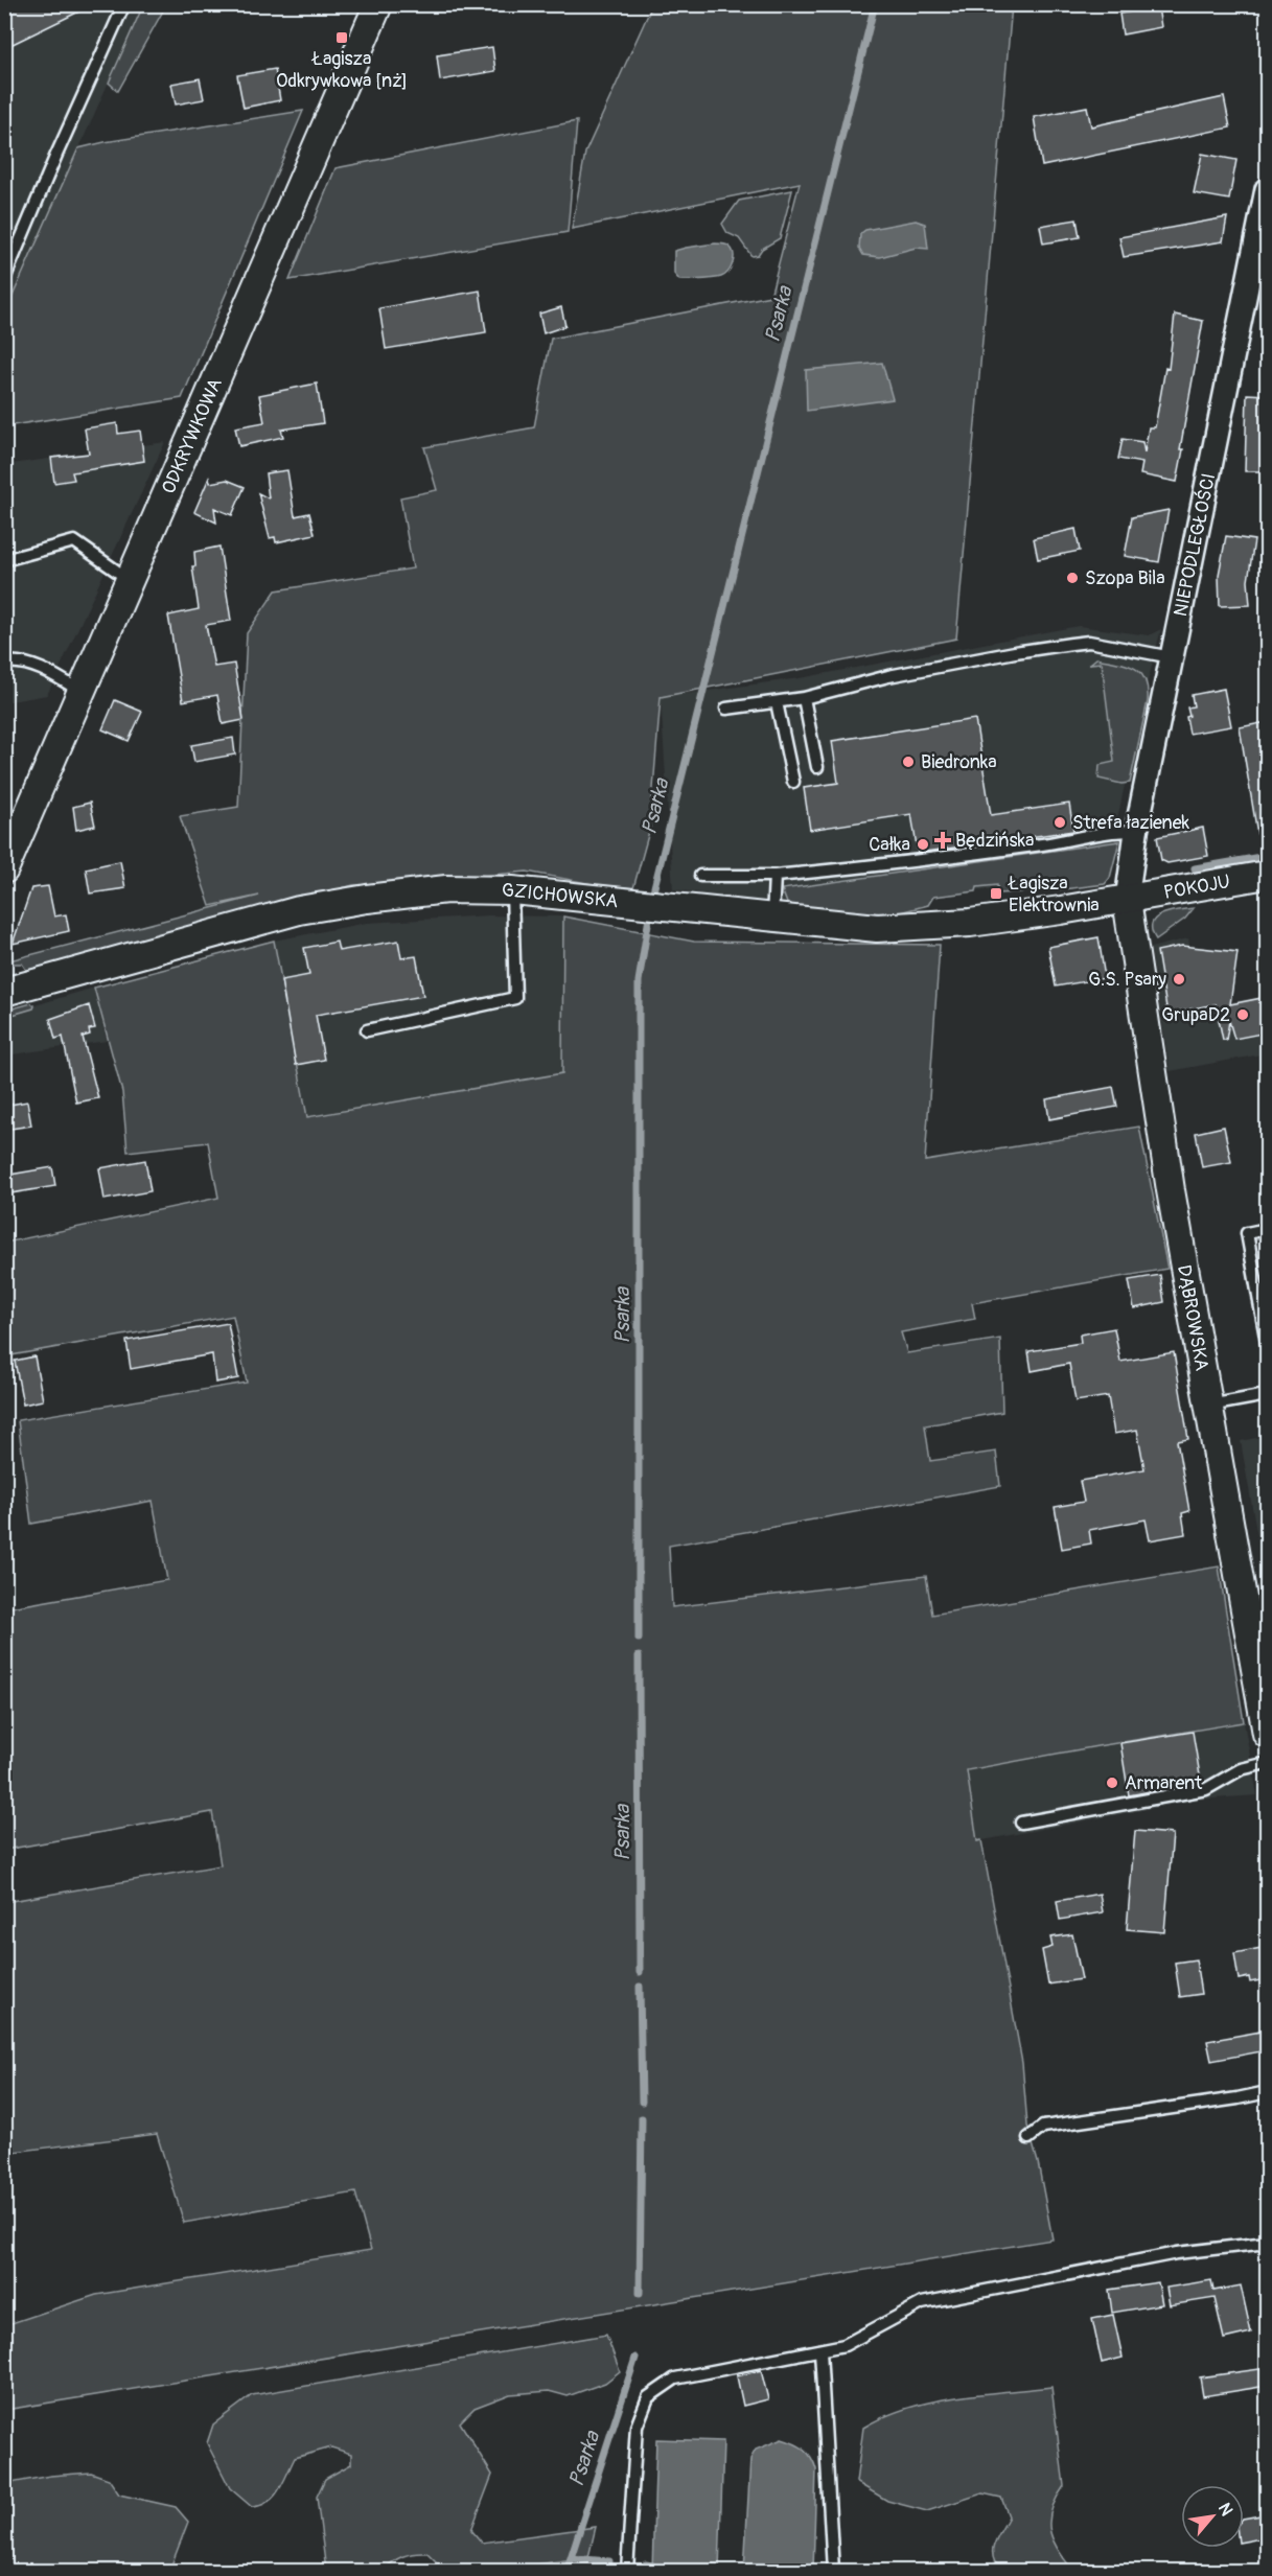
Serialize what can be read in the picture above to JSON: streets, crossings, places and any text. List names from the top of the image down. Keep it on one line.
{"streets":{"street":["ODKRYWKOWA","NIEPODLEGŁOŚCI","POKOJU","GZICHOWSKA","DĄBROWSKA"]},"crossings":[["NIEPODLEGŁOŚCI","POKOJU"],["NIEPODLEGŁOŚCI","GZICHOWSKA"],["NIEPODLEGŁOŚCI","DĄBROWSKA"],["POKOJU","GZICHOWSKA"],["POKOJU","DĄBROWSKA"],["GZICHOWSKA","DĄBROWSKA"]],"water":["Psarka"],"places":{"transit":["Łagisza Odkrywkowa [nż]","Łagisza Elektrownia"],"other":["Szopa Bila","Biedronka","Strefa łazienek","Całka","G.S. Psary","GrupaD2","Armarent"],"health":["Będzińska"]},"north":"top right"}
